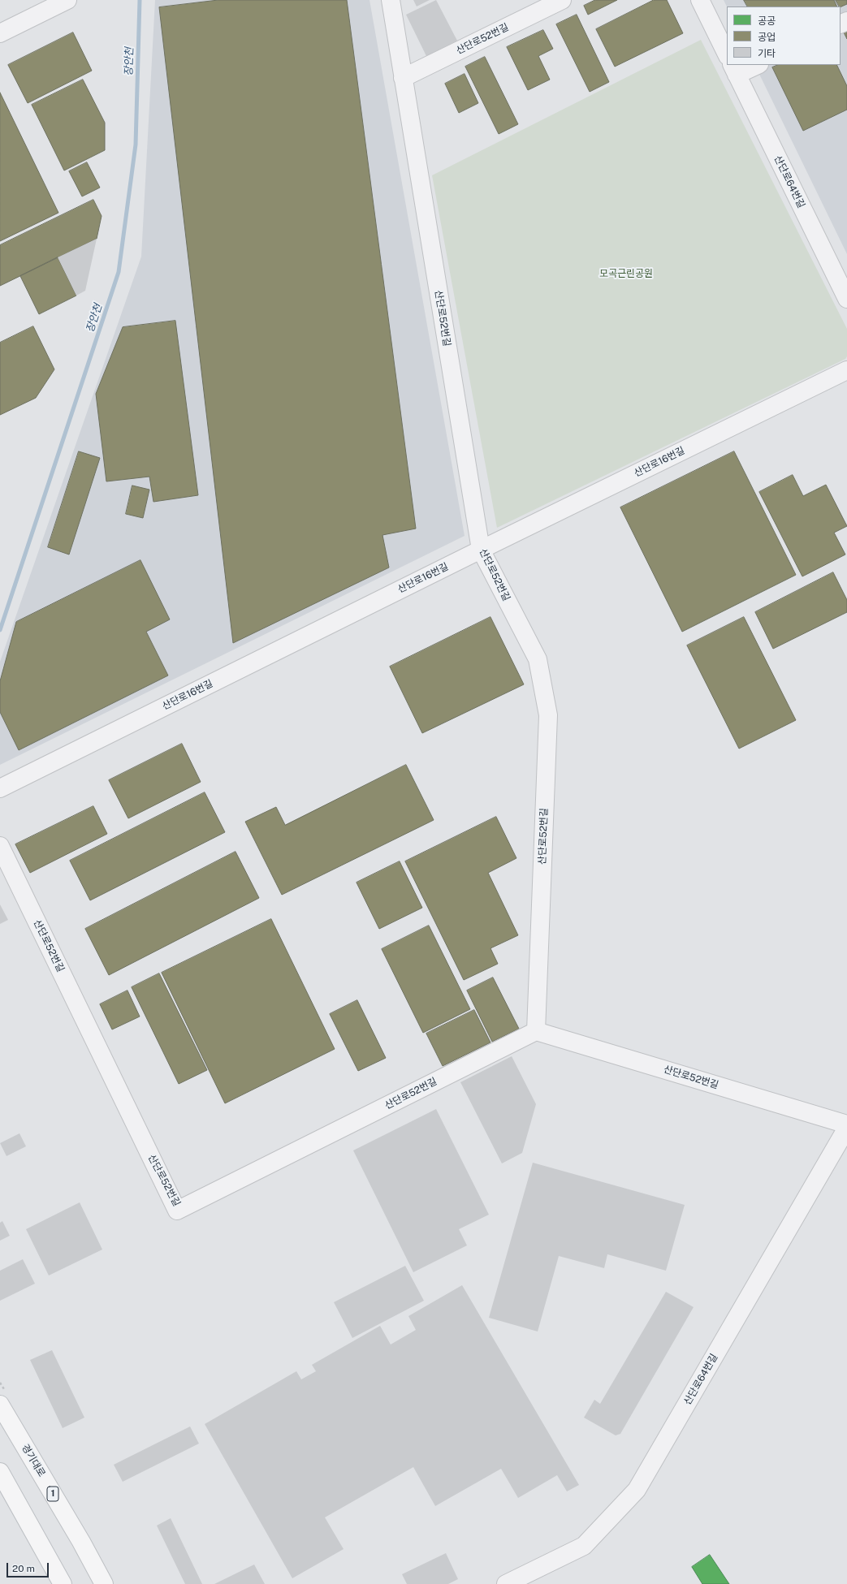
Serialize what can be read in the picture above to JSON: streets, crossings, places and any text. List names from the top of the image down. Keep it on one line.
{"streets":{"main road":["경기대로","1"],"street":["산단로52번길","산단로64번길","산단로16번길"]},"crossings":[["산단로52번길","산단로16번길"]],"water":["장안천"],"parks":["모곡근린공원"],"legend":["공공","공업","기타"],"scale_bar":"20 m"}
